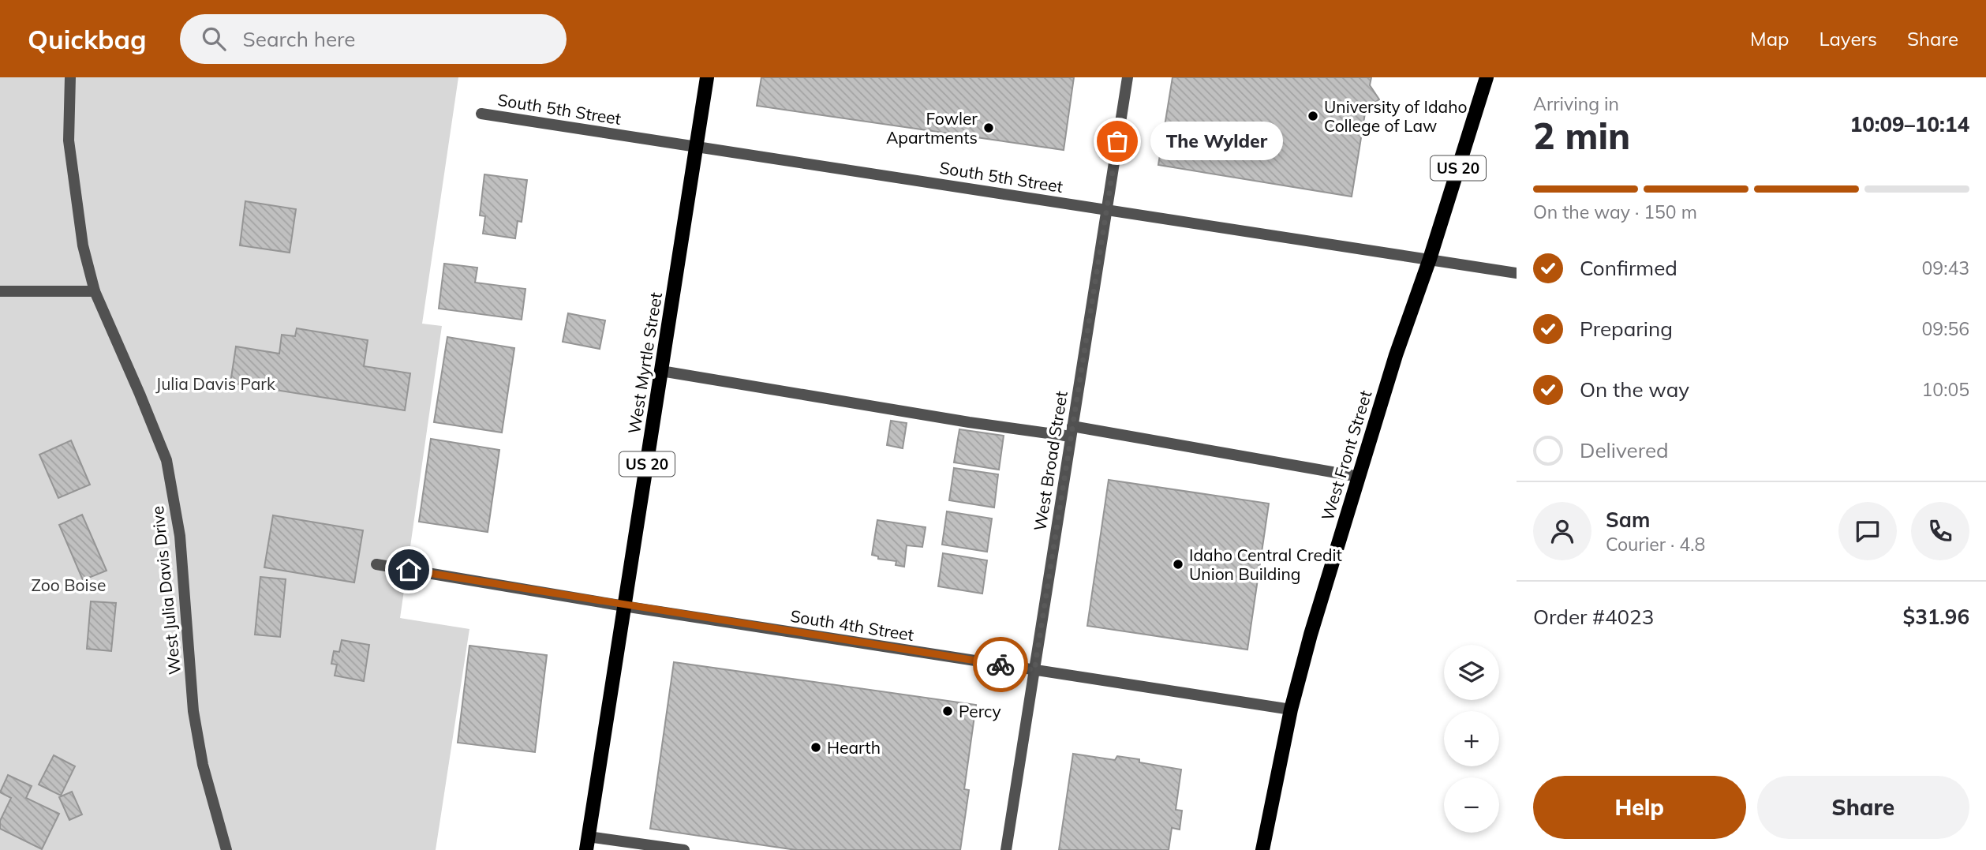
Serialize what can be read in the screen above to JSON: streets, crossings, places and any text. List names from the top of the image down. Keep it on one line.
{"streets":{"main road":["US 20","West Myrtle Street","West Front Street"],"street":["South 5th Street","West Broad Street","West Julia Davis Drive","South 4th Street"]},"crossings":[["South 5th Street","West Myrtle Street"],["South 5th Street","West Front Street"],["South 5th Street","West Broad Street"],["West Myrtle Street","South 4th Street"],["West Front Street","South 4th Street"],["West Broad Street","South 4th Street"]],"parks":["Julia Davis Park","Zoo Boise"],"places":["University of Idaho College of Law","Fowler Apartments","The Wylder","Idaho Central Credit Union Building","Percy","Hearth"],"page":{"header":"Quickbag","search":"Search here","nav":["Map","Layers","Share"],"heading":["2 min","Arriving in","10:09–10:14"],"panel":["Sam","Courier · 4.8","Order #4023","$31.96"],"bubble":"The Wylder","bar":"On the way · 150 m","list":[["Confirmed","09:43"],["Preparing","09:56"],["On the way","10:05"],"Delivered"],"map_buttons":["+","−"],"buttons":["Help","Share"]}}
